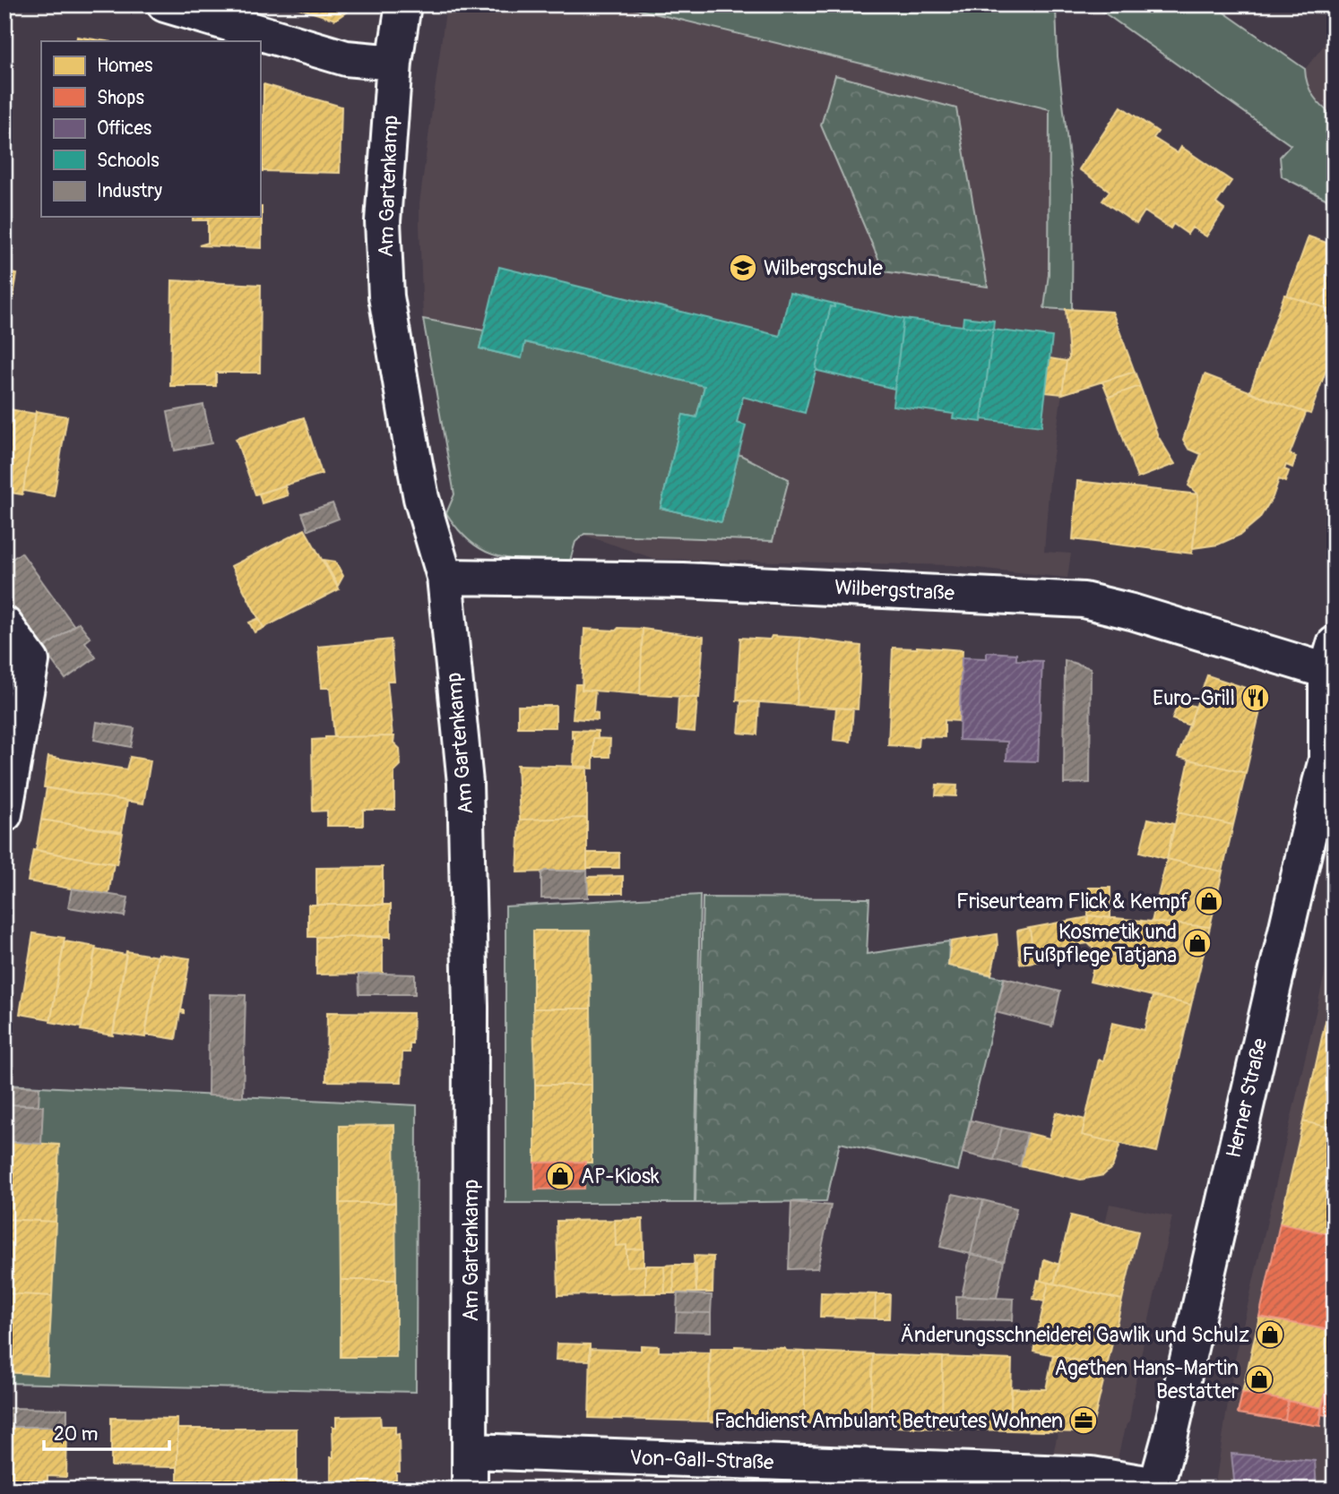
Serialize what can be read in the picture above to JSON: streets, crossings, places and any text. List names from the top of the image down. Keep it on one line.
{"streets":{"street":["Am Gartenkamp","Wilbergstraße","Herner Straße","Von-Gall-Straße"]},"crossings":[["Am Gartenkamp","Wilbergstraße"],["Am Gartenkamp","Von-Gall-Straße"],["Wilbergstraße","Herner Straße"],["Herner Straße","Von-Gall-Straße"]],"places":{"school or university":["Wilbergschule"],"restaurant":["Euro-Grill"],"shop":["Friseurteam Flick & Kempf","Kosmetik und Fußpflege Tatjana","AP-Kiosk","Änderungsschneiderei Gawlik und Schulz","Agethen Hans-Martin Bestatter"],"office":["Fachdienst Ambulant Betreutes Wohnen"]},"legend":["Homes","Shops","Offices","Schools","Industry"],"scale_bar":"20 m"}
